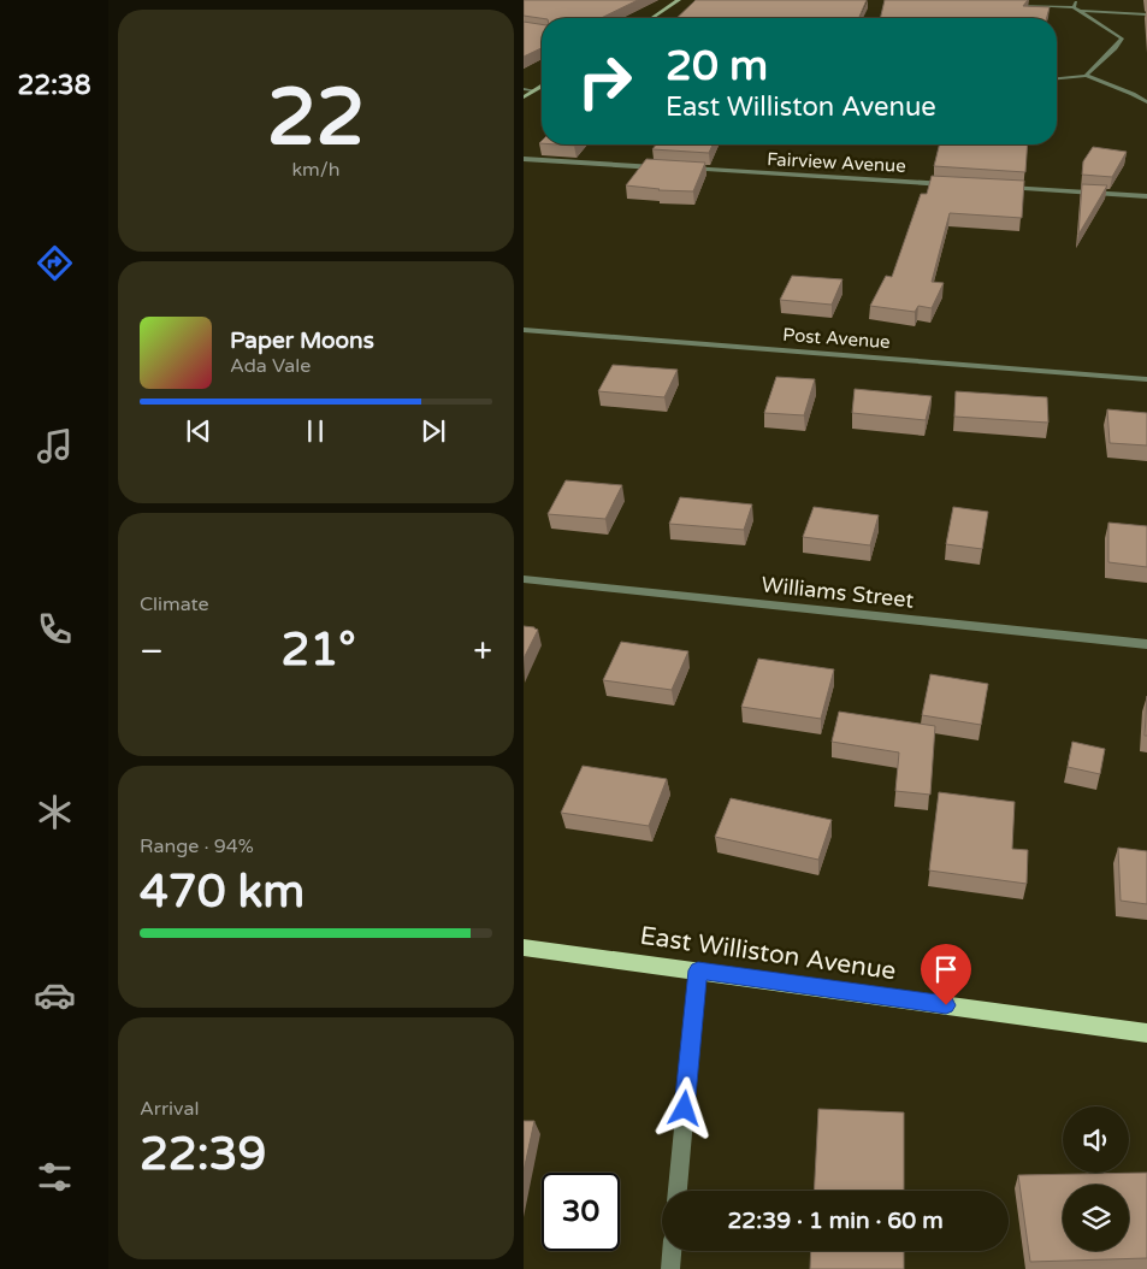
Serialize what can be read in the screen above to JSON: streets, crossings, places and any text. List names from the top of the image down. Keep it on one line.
{"streets":{"main road":["East Williston Avenue"],"street":["Fairview Avenue","Post Avenue","Williams Street"]},"page":{"tabs":"22:38","tile":[["22","km/h"],"Climate",["Range · 94%","470 km"],["Arrival","22:39"]],"turn":["20 m","East Williston Avenue"],"song":["Paper Moons","Ada Vale"],"heat":["−","21°","+"],"limit":"30","trip":"22:39 · 1 min · 60 m"}}
